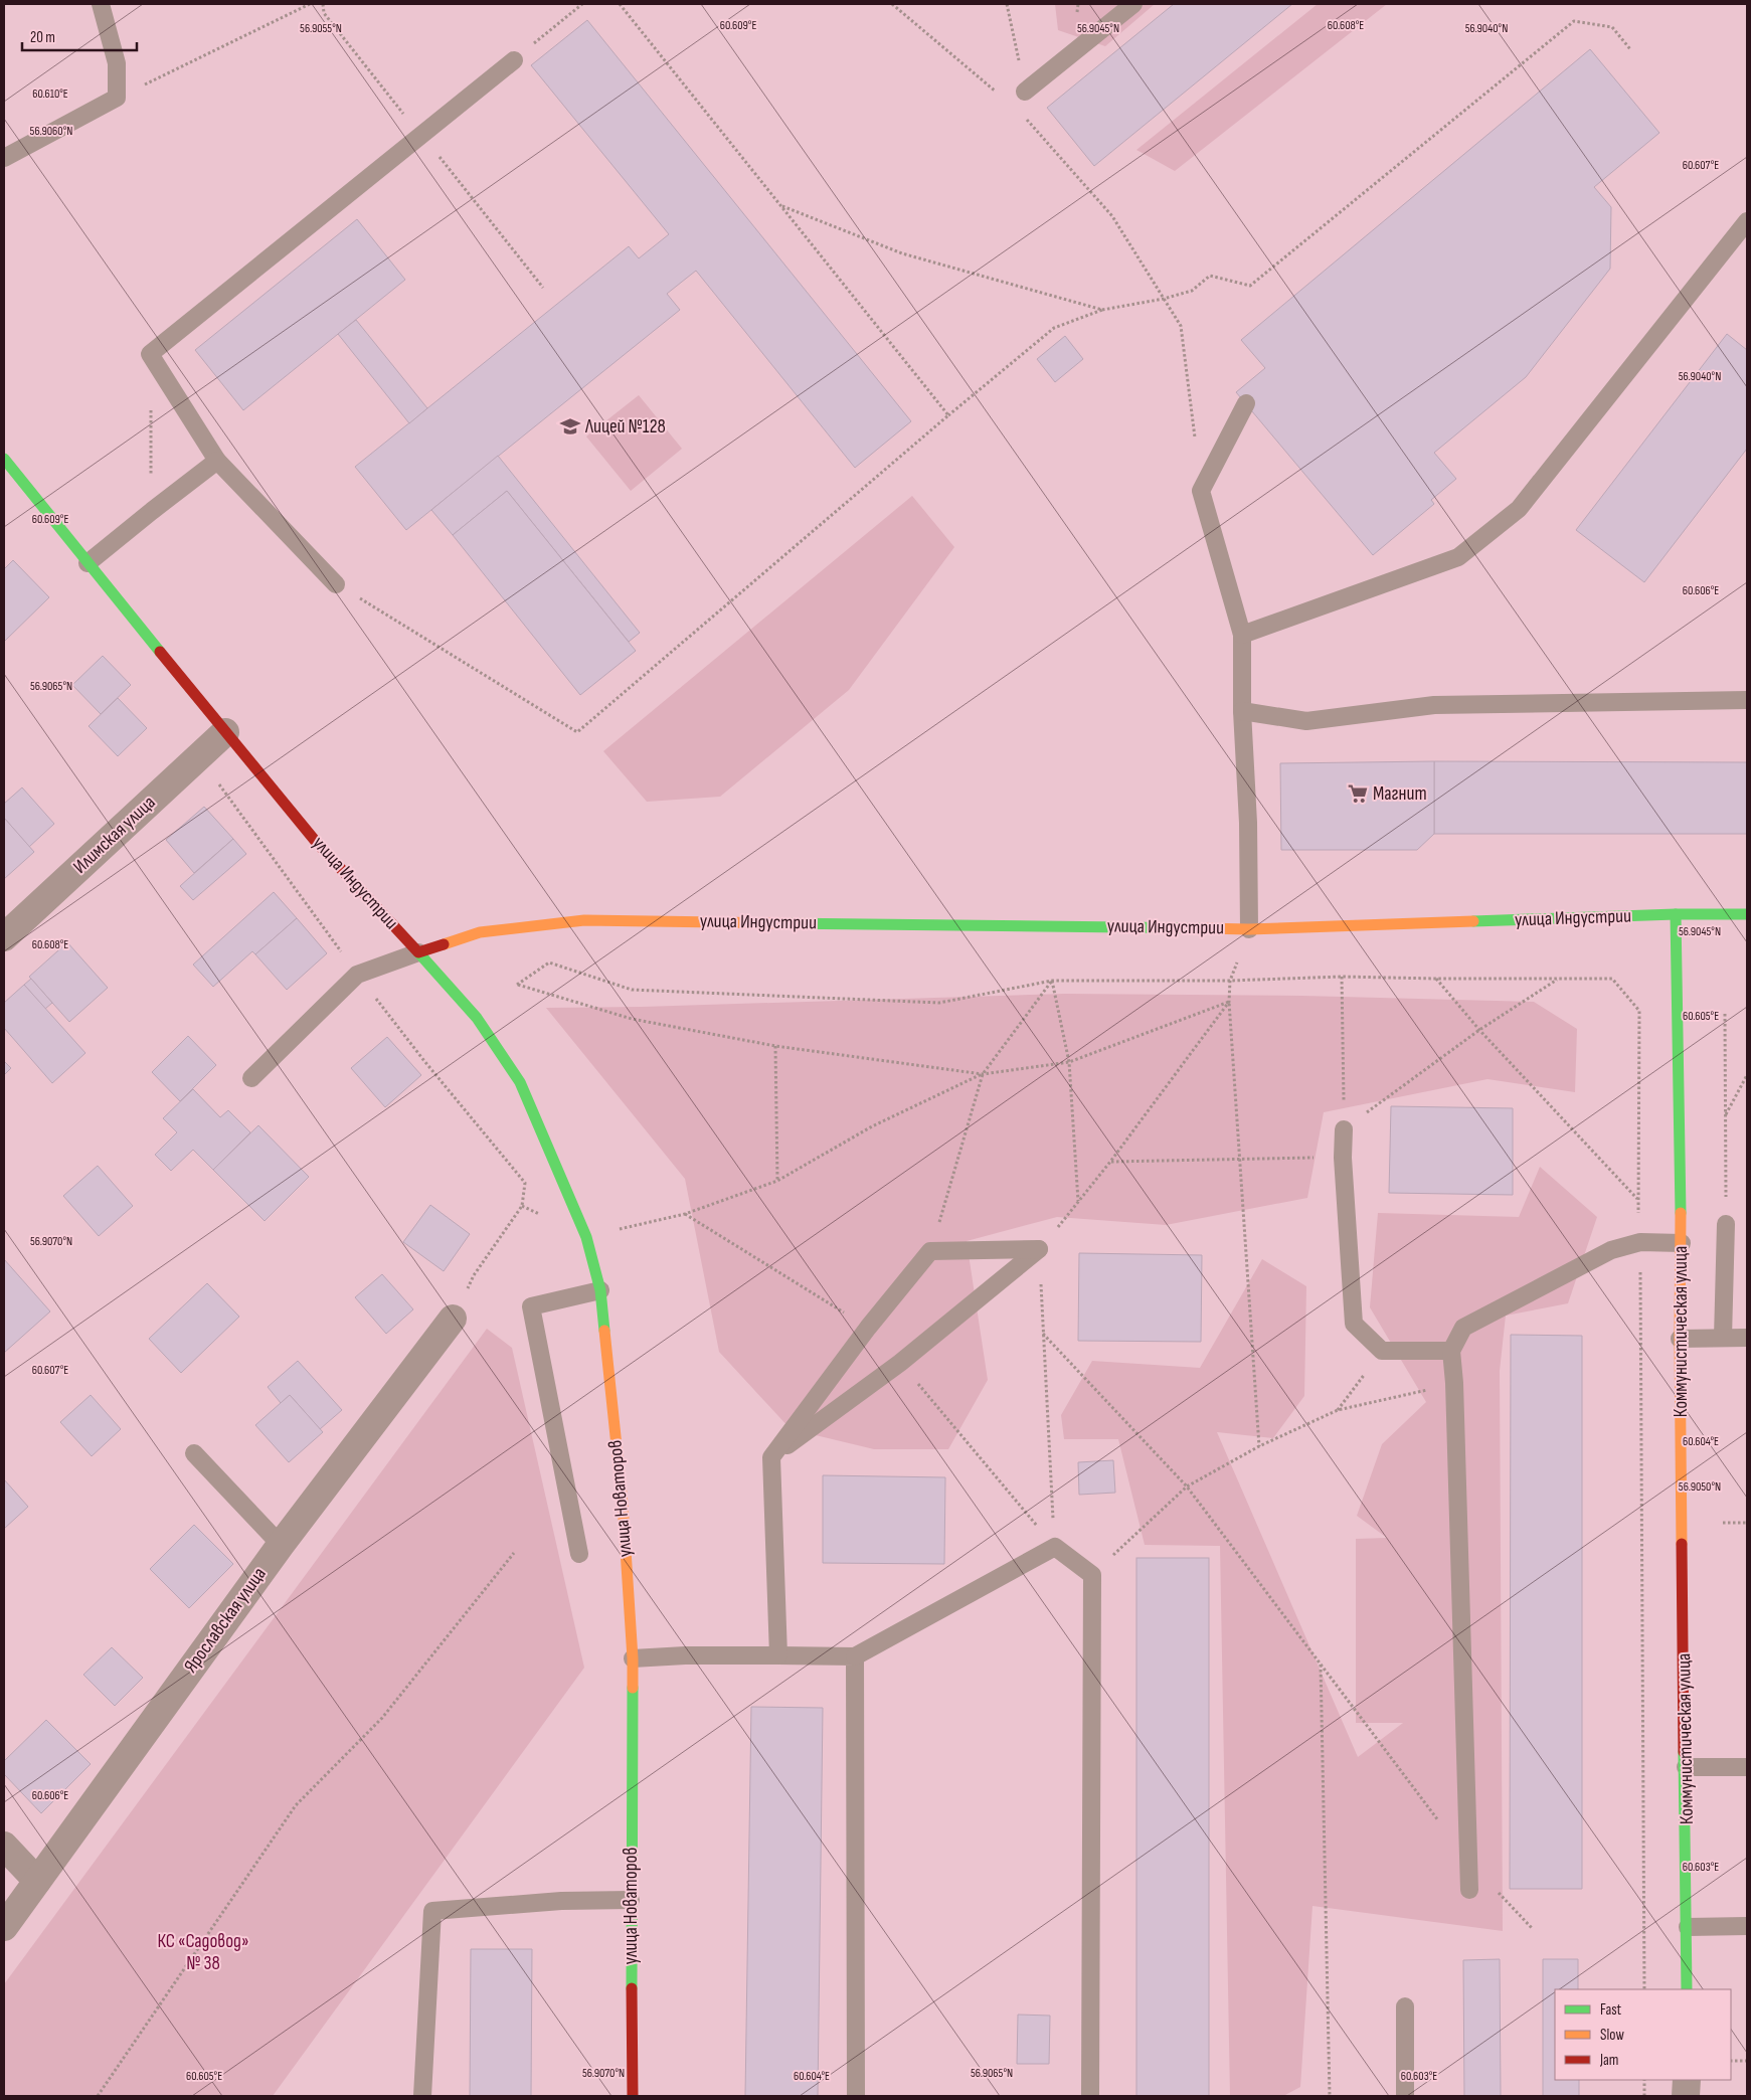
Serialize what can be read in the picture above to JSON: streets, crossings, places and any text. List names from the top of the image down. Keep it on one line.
{"streets":{"street":["Илимская улица","улица Индустрии","Коммунистическая улица","улица Новаторов","Ярославская улица"]},"crossings":[["Илимская улица","улица Индустрии"],["улица Индустрии","Коммунистическая улица"],["улица Индустрии","улица Новаторов"]],"parks":["КС «Садовод» № 38"],"places":{"school or university":["Лицей №128"],"supermarket":["Магнит"]},"legend":["Fast","Slow","Jam"],"scale_bar":"20 m","coordinates":["60.608°E","60.609°E","56.9040°N","56.9055°N","56.9045°N","60.610°E","56.9060°N","60.607°E","60.606°E","56.9065°N","60.605°E","56.9070°N","60.604°E","56.9050°N","60.603°E"]}
